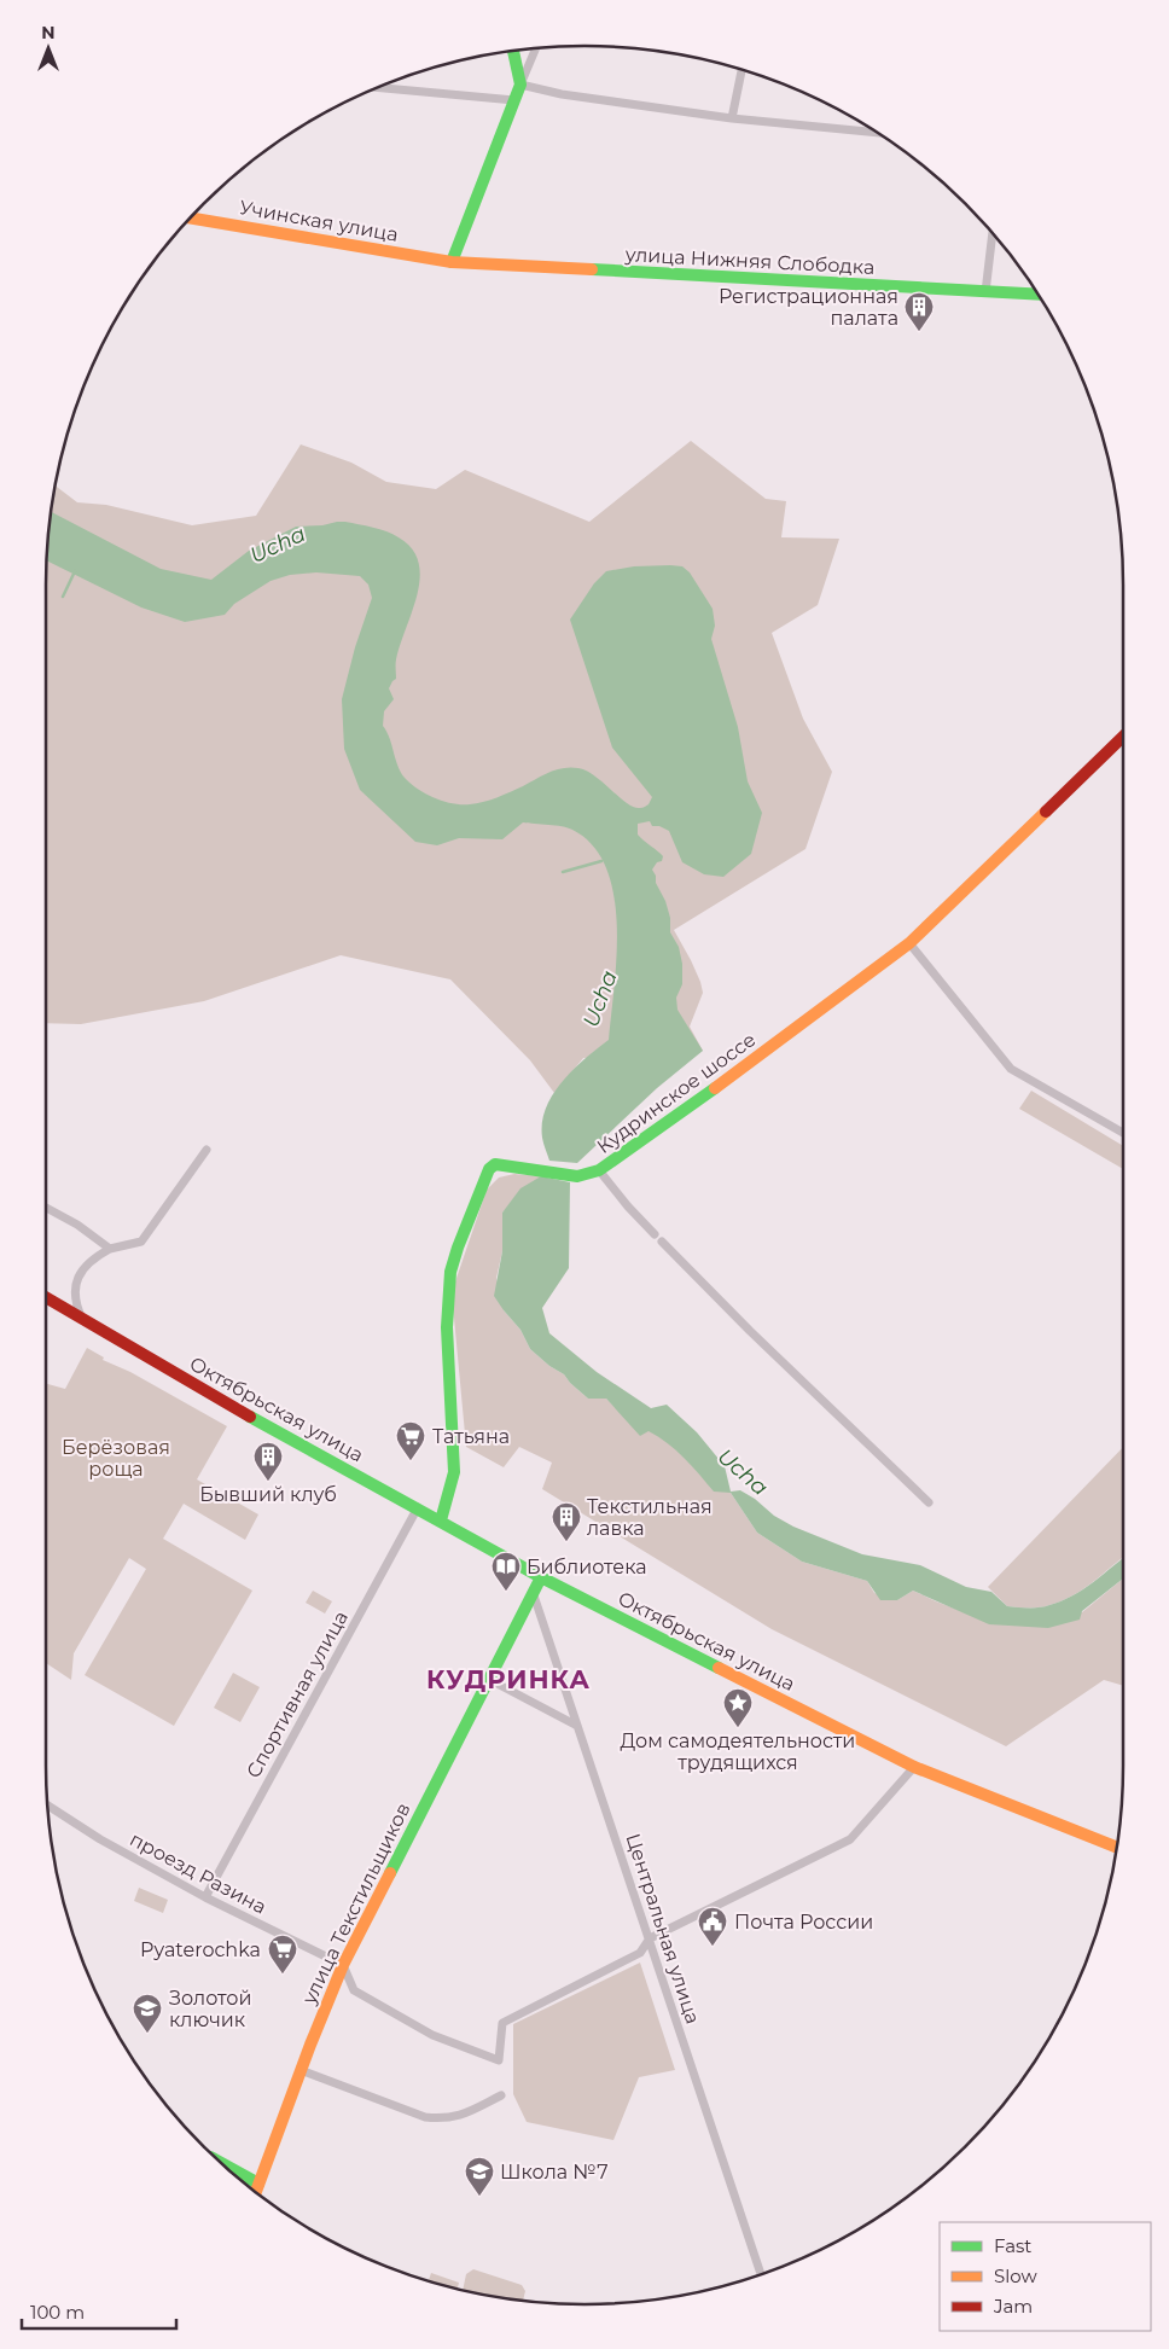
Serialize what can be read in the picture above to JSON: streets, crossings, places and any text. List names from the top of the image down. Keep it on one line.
{"streets":{"street":["Учинская улица","улица Нижняя Слободка","Кудринское шоссе","Октябрьская улица","Спортивная улица","проезд Разина","улица Текстильщиков","Центральная улица"]},"crossings":[["Учинская улица","улица Нижняя Слободка"],["Кудринское шоссе","Октябрьская улица"],["Октябрьская улица","Спортивная улица"],["Октябрьская улица","улица Текстильщиков"],["Спортивная улица","проезд Разина"],["проезд Разина","улица Текстильщиков"],["улица Текстильщиков","Центральная улица"]],"districts":["КУДРИНКА"],"water":["Ucha"],"parks":["Берёзовая роща"],"places":{"building":["Регистрационная палата","Бывший клуб","Текстильная лавка"],"supermarket":["Татьяна","Pyaterochka"],"library":["Библиотека"],"place":["Дом самодеятельности трудящихся"],"public building":["Почта России"],"school or university":["Золотой ключик","Школа №7"]},"legend":["Fast","Slow","Jam"],"scale_bar":"100 m","north":"top"}
